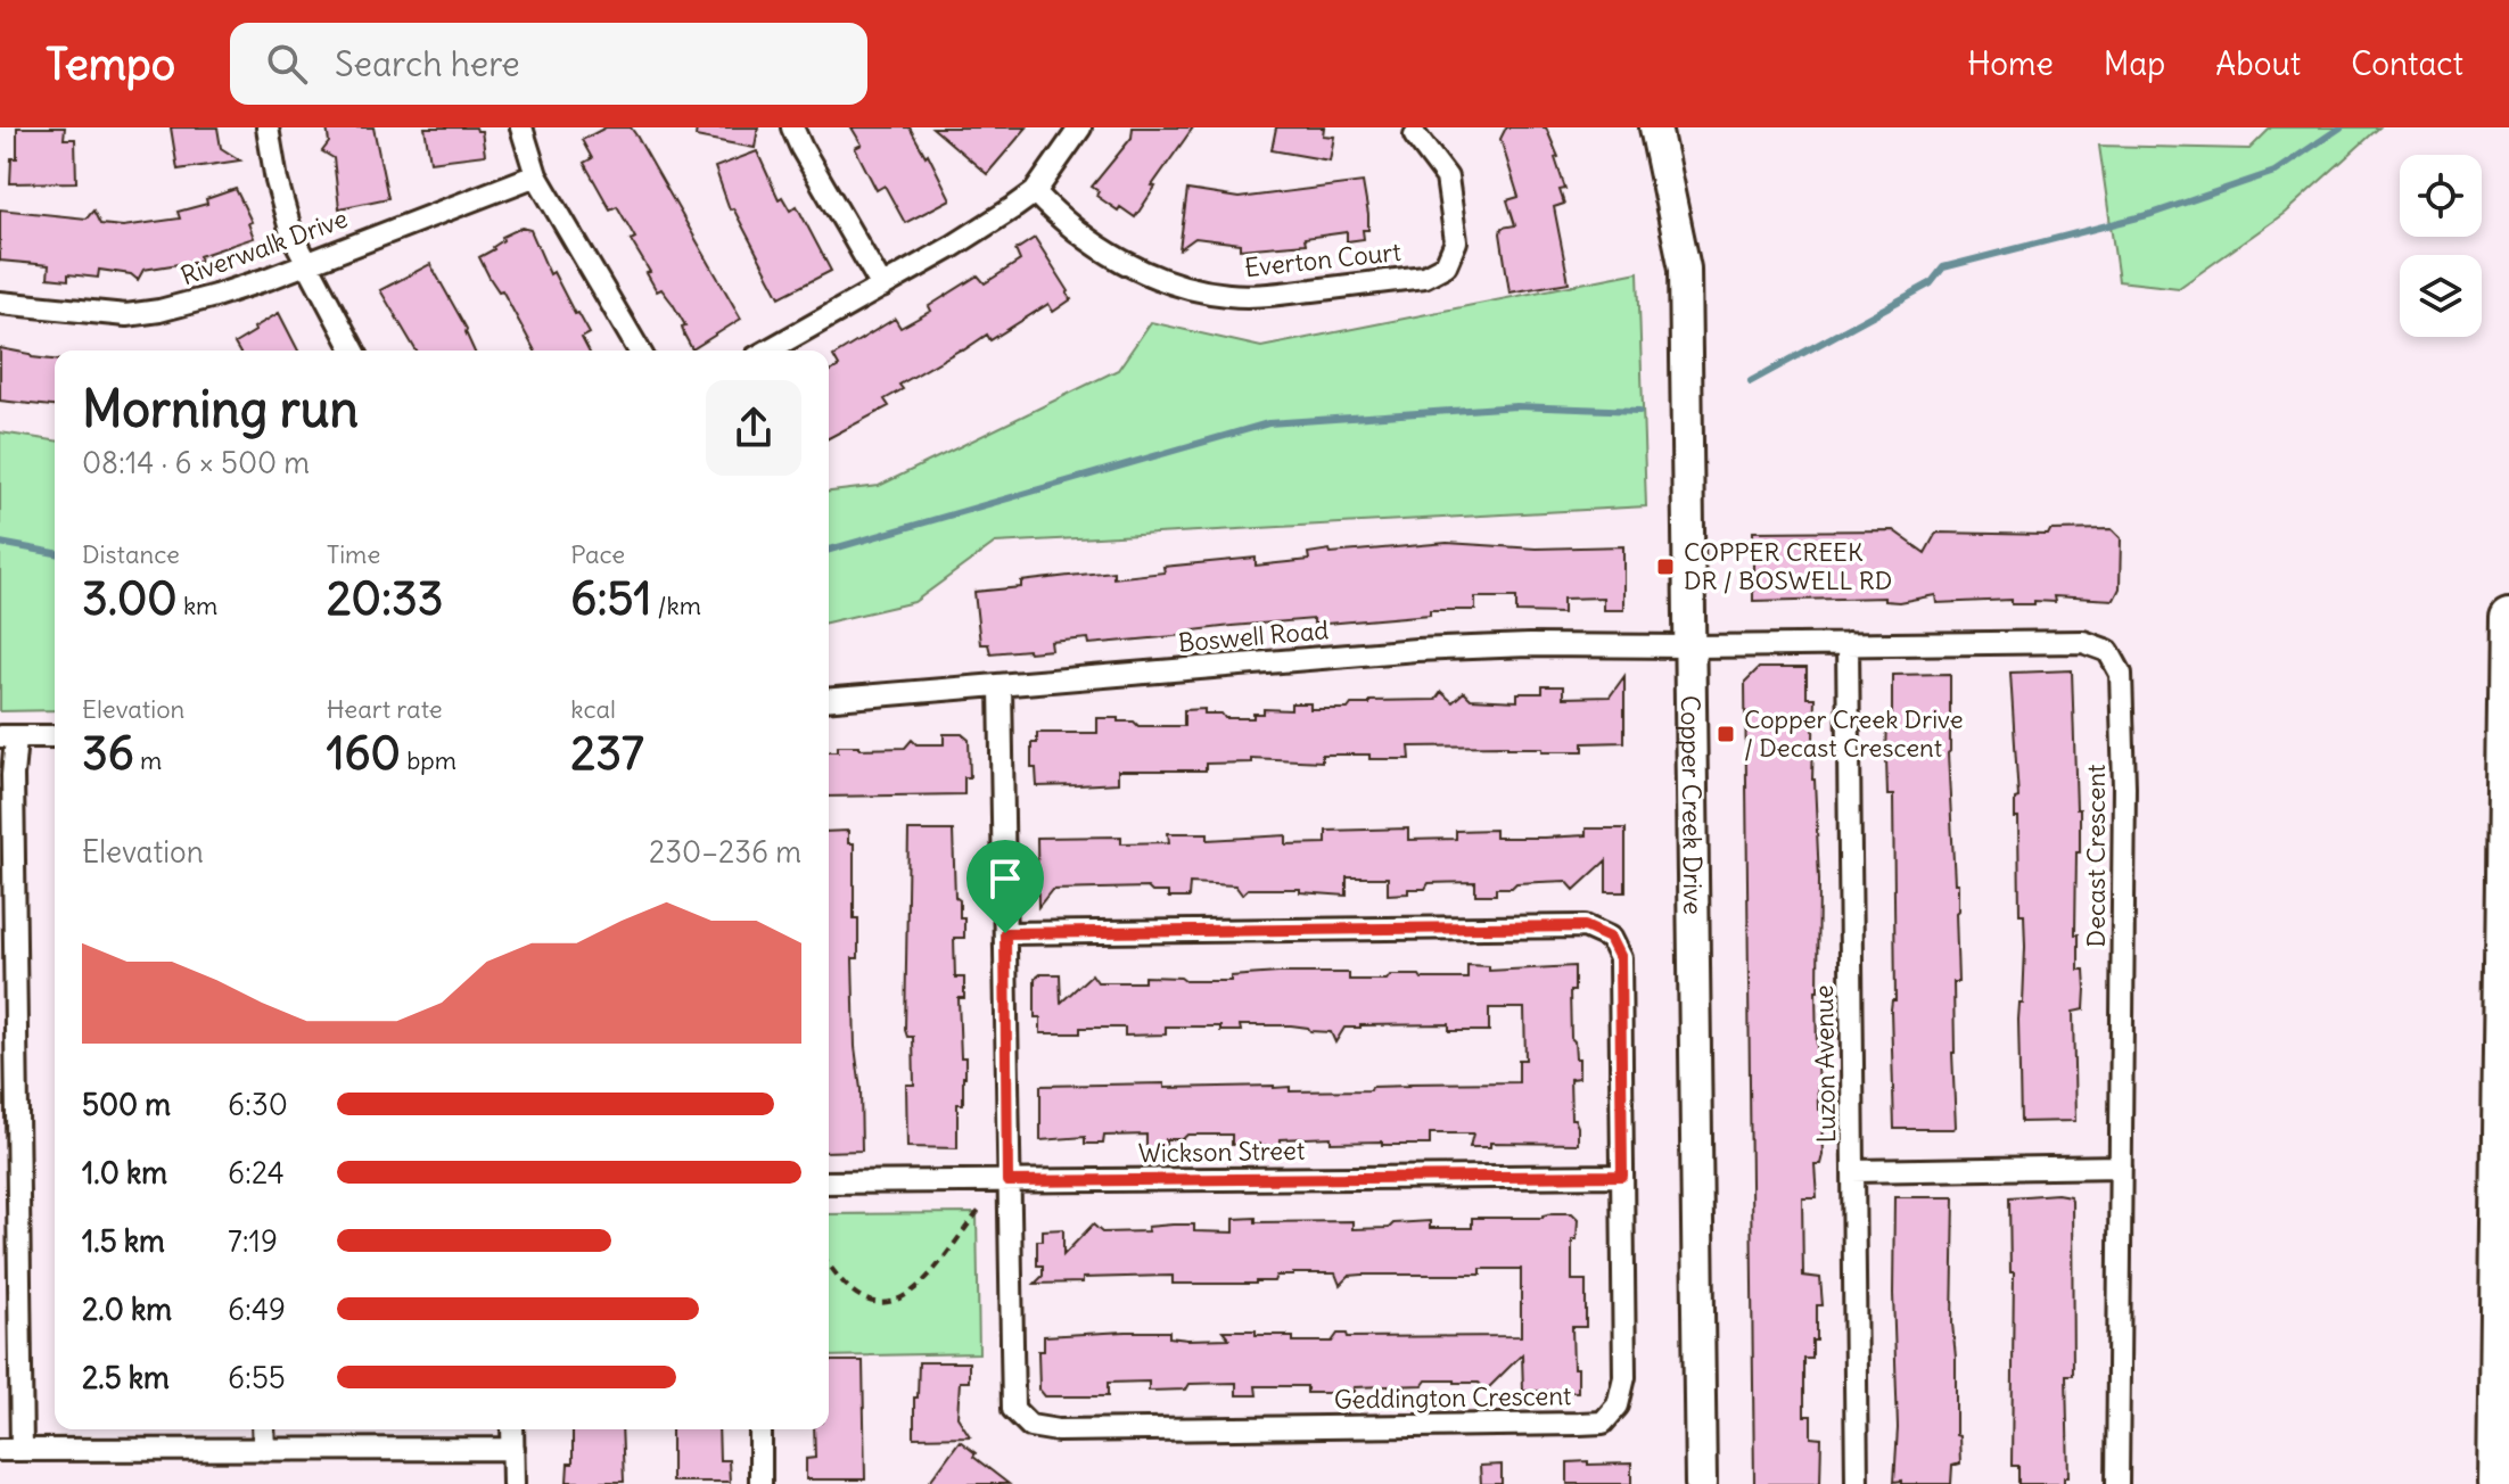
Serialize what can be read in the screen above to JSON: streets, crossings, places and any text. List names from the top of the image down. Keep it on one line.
{"streets":{"street":["Riverwalk Drive","Everton Court","Boswell Road","Copper Creek Drive","Decast Crescent","Luzon Avenue","Wickson Street","Geddington Crescent"]},"crossings":[["Boswell Road","Copper Creek Drive"],["Boswell Road","Decast Crescent"],["Boswell Road","Geddington Crescent"],["Copper Creek Drive","Decast Crescent"],["Decast Crescent","Luzon Avenue"],["Wickson Street","Geddington Crescent"]],"places":{"transit":["COPPER CREEK DR / BOSWELL RD","Copper Creek Drive / Decast Crescent"]},"page":{"header":"Tempo","search":"Search here","nav":["Home","Map","About","Contact"],"heading":["Morning run","08:14 · 6 × 500 m"],"stats":[["Distance","3.00 km"],["Time","20:33"],["Pace","6:51 /km"],["Elevation","36 m"],["Heart rate","160 bpm"],["kcal","237"]],"chart":["Elevation","230–236 m"],"list":[{"name":"500 m","note":"6:30"},{"name":"1.0 km","note":"6:24"},{"name":"1.5 km","note":"7:19"},{"name":"2.0 km","note":"6:49"},{"name":"2.5 km","note":"6:55"}]}}
